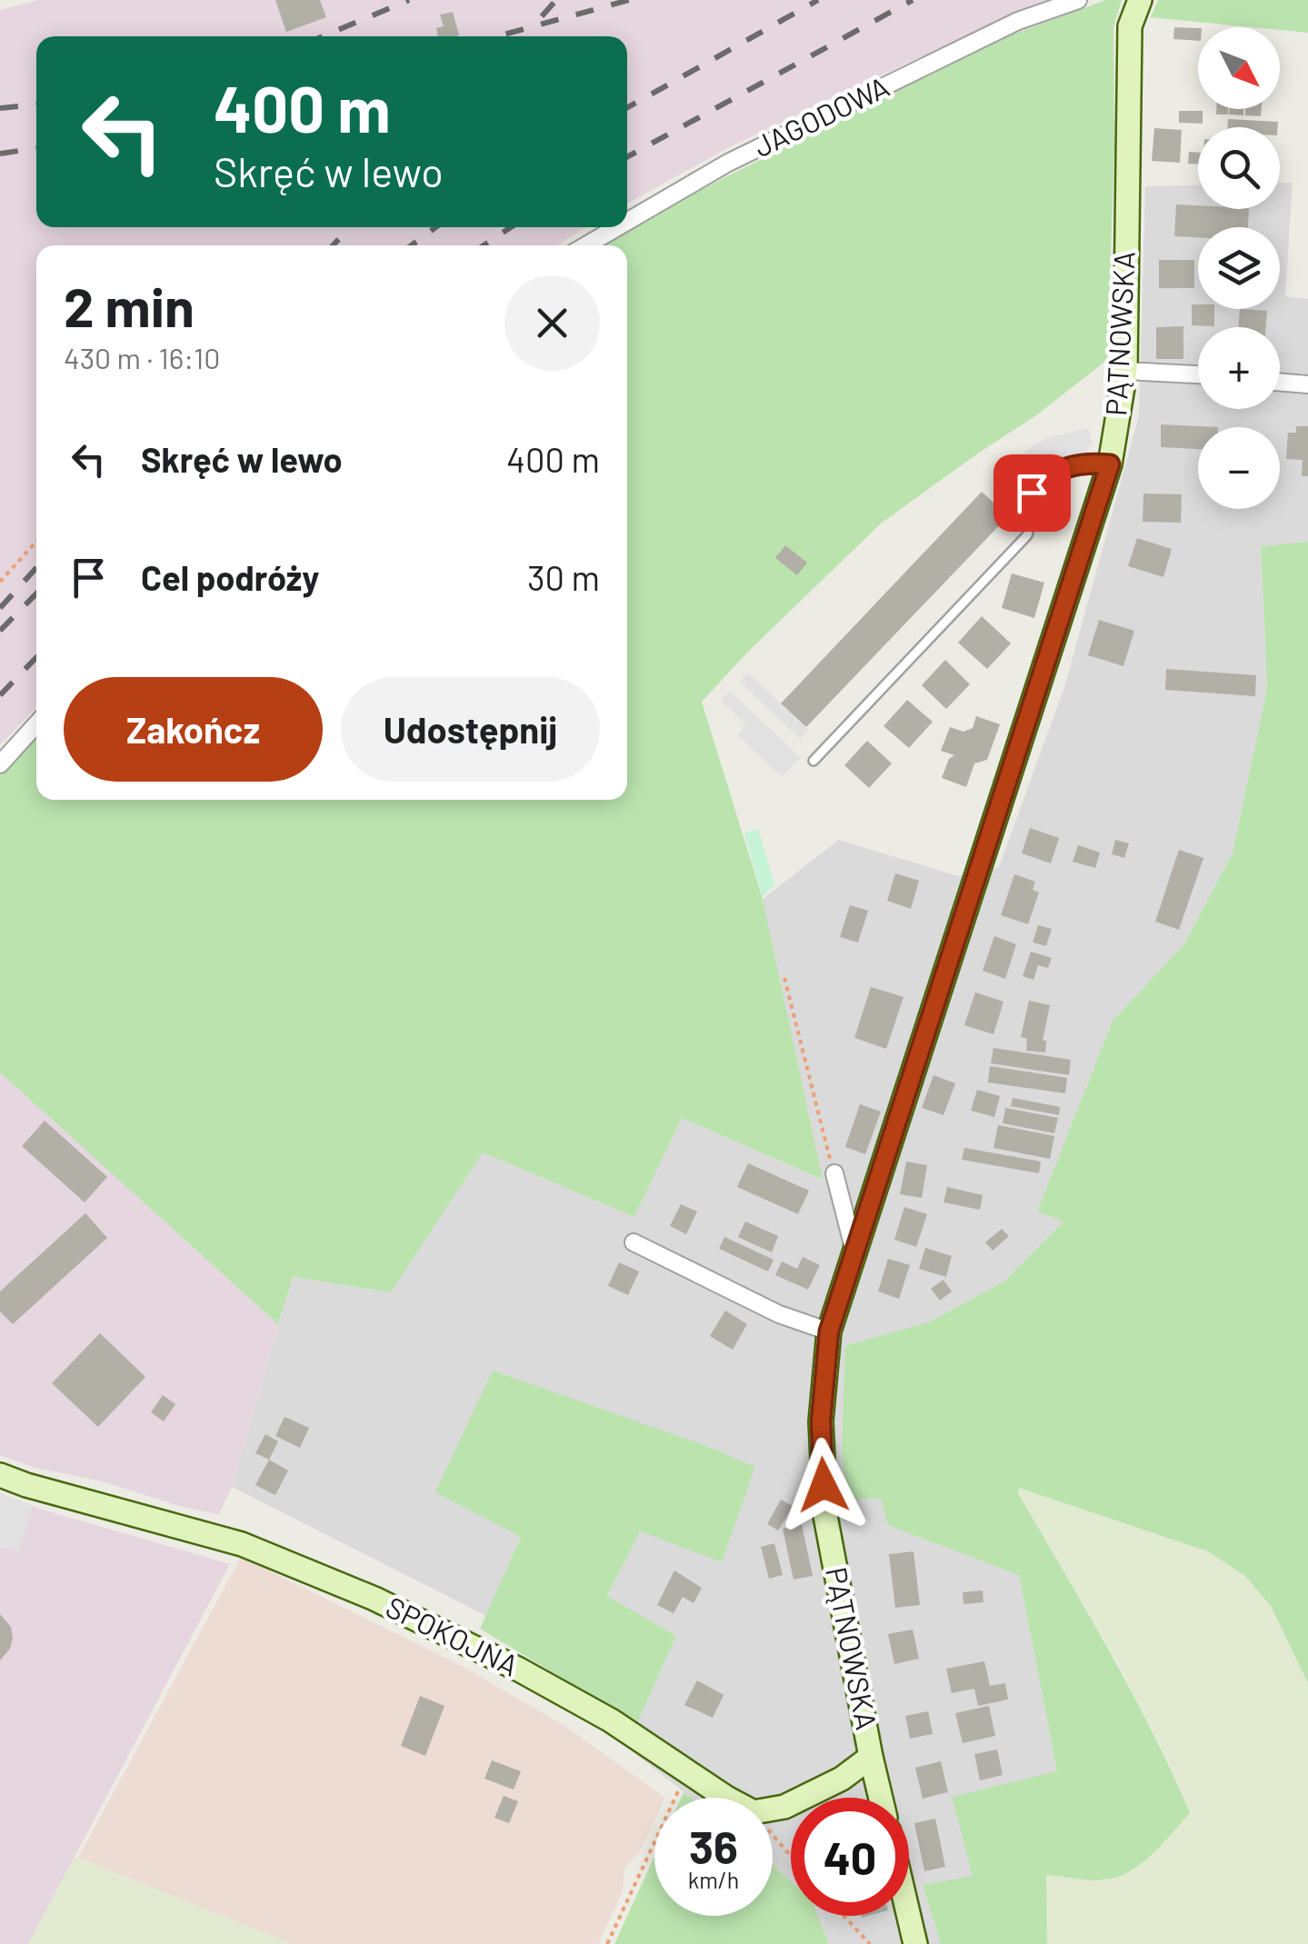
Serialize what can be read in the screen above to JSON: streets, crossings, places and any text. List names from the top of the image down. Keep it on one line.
{"streets":{"street":["JAGODOWA","PĄTNOWSKA","SPOKOJNA"]},"north":"bottom right","page":{"map_buttons":["+","−"],"turn":["400 m","Skręć w lewo"],"heading":["2 min","430 m · 16:10"],"list":[{"name":"Skręć w lewo","value":"400 m"},{"name":"Cel podróży","value":"30 m"}],"buttons":["Zakończ","Udostępnij"],"speed":"36 km/h","limit":"40"}}
